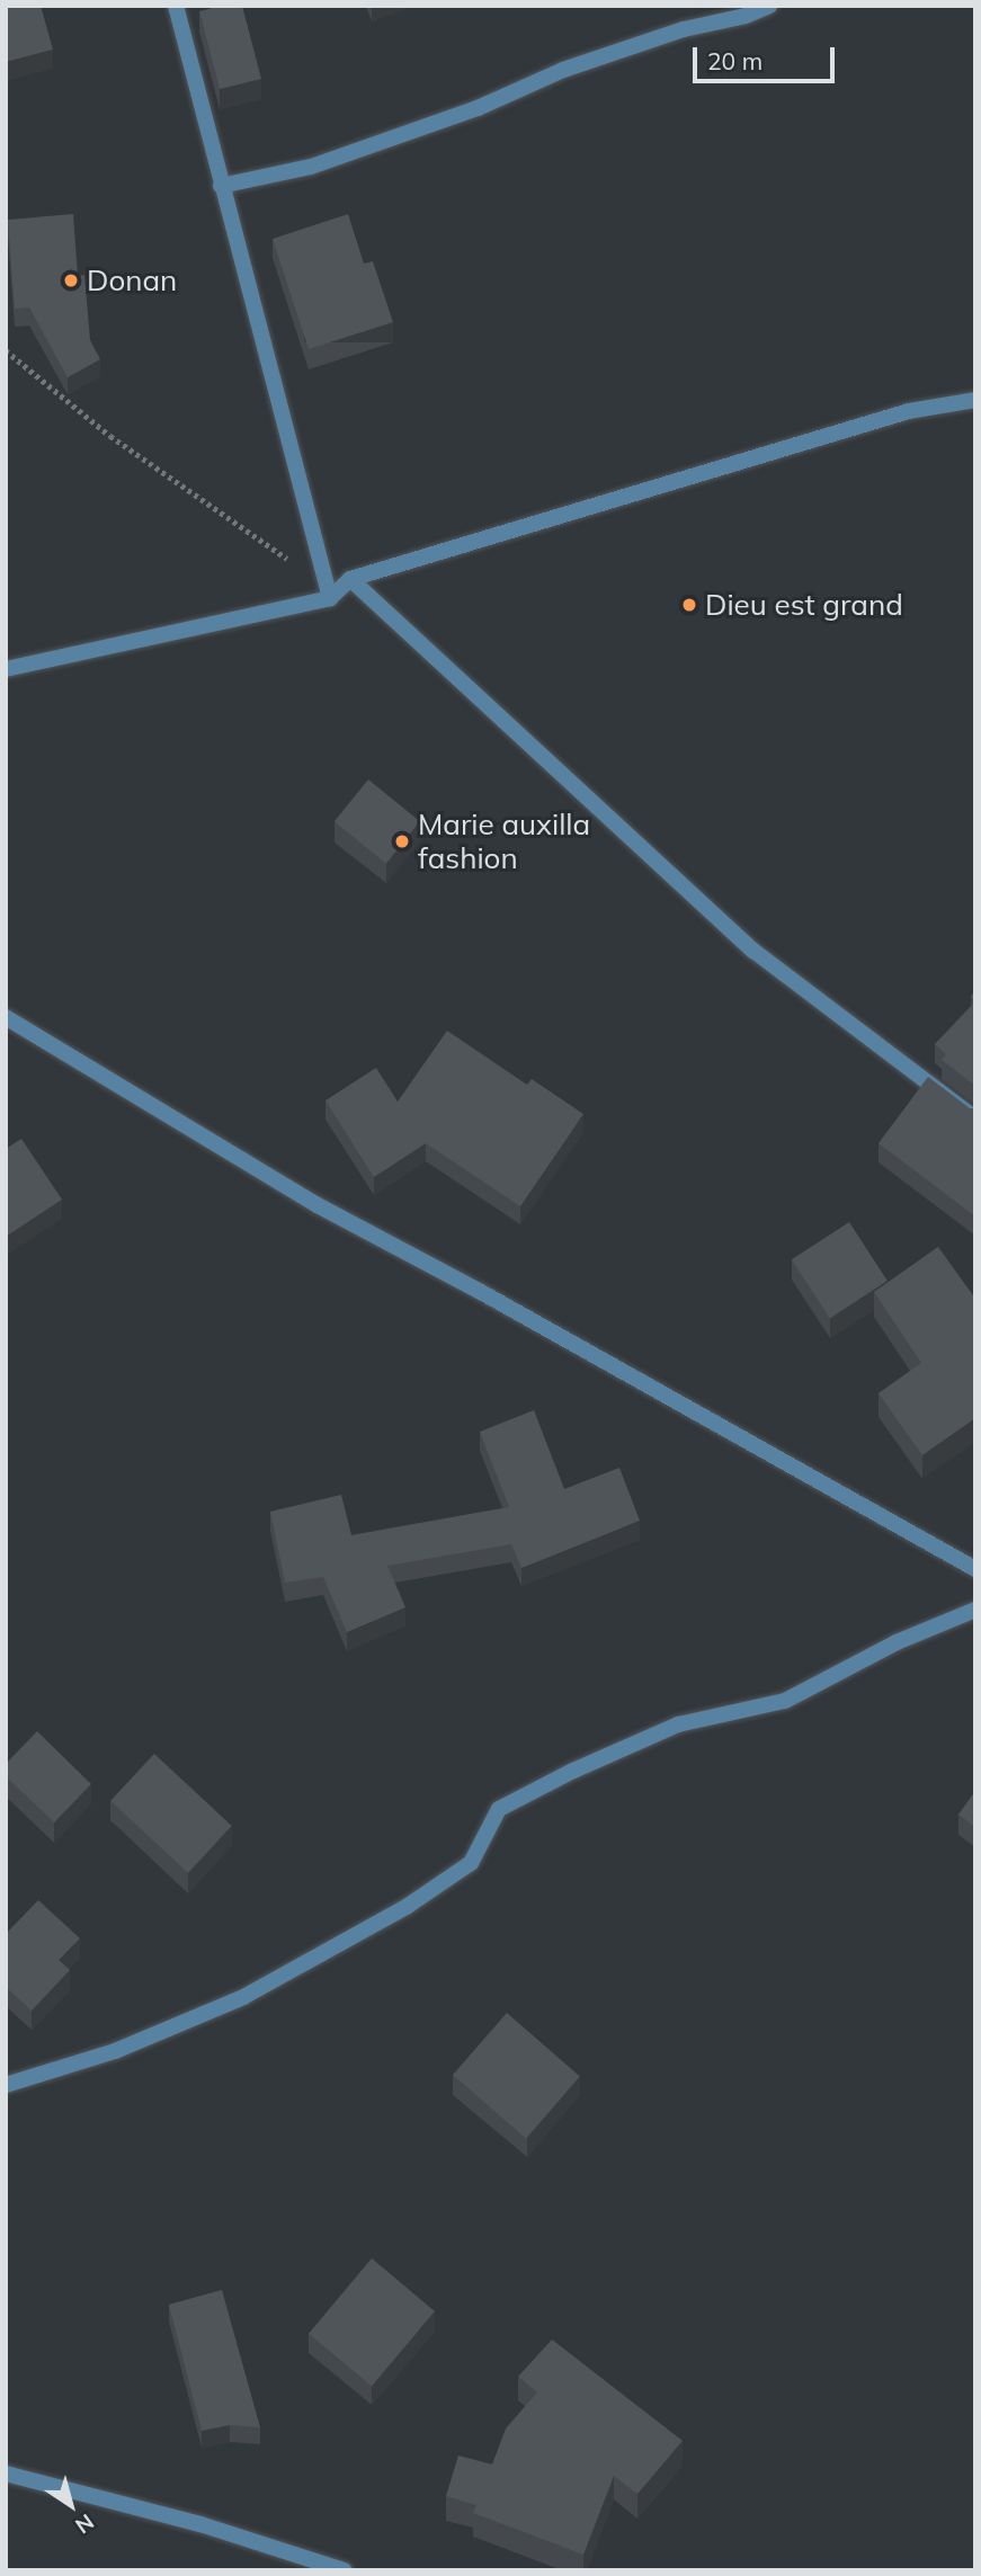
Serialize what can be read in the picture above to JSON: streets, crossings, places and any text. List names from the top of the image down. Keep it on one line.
{"places":["Donan","Dieu est grand","Marie auxilla fashion"],"scale_bar":"20 m","north":"bottom right"}
